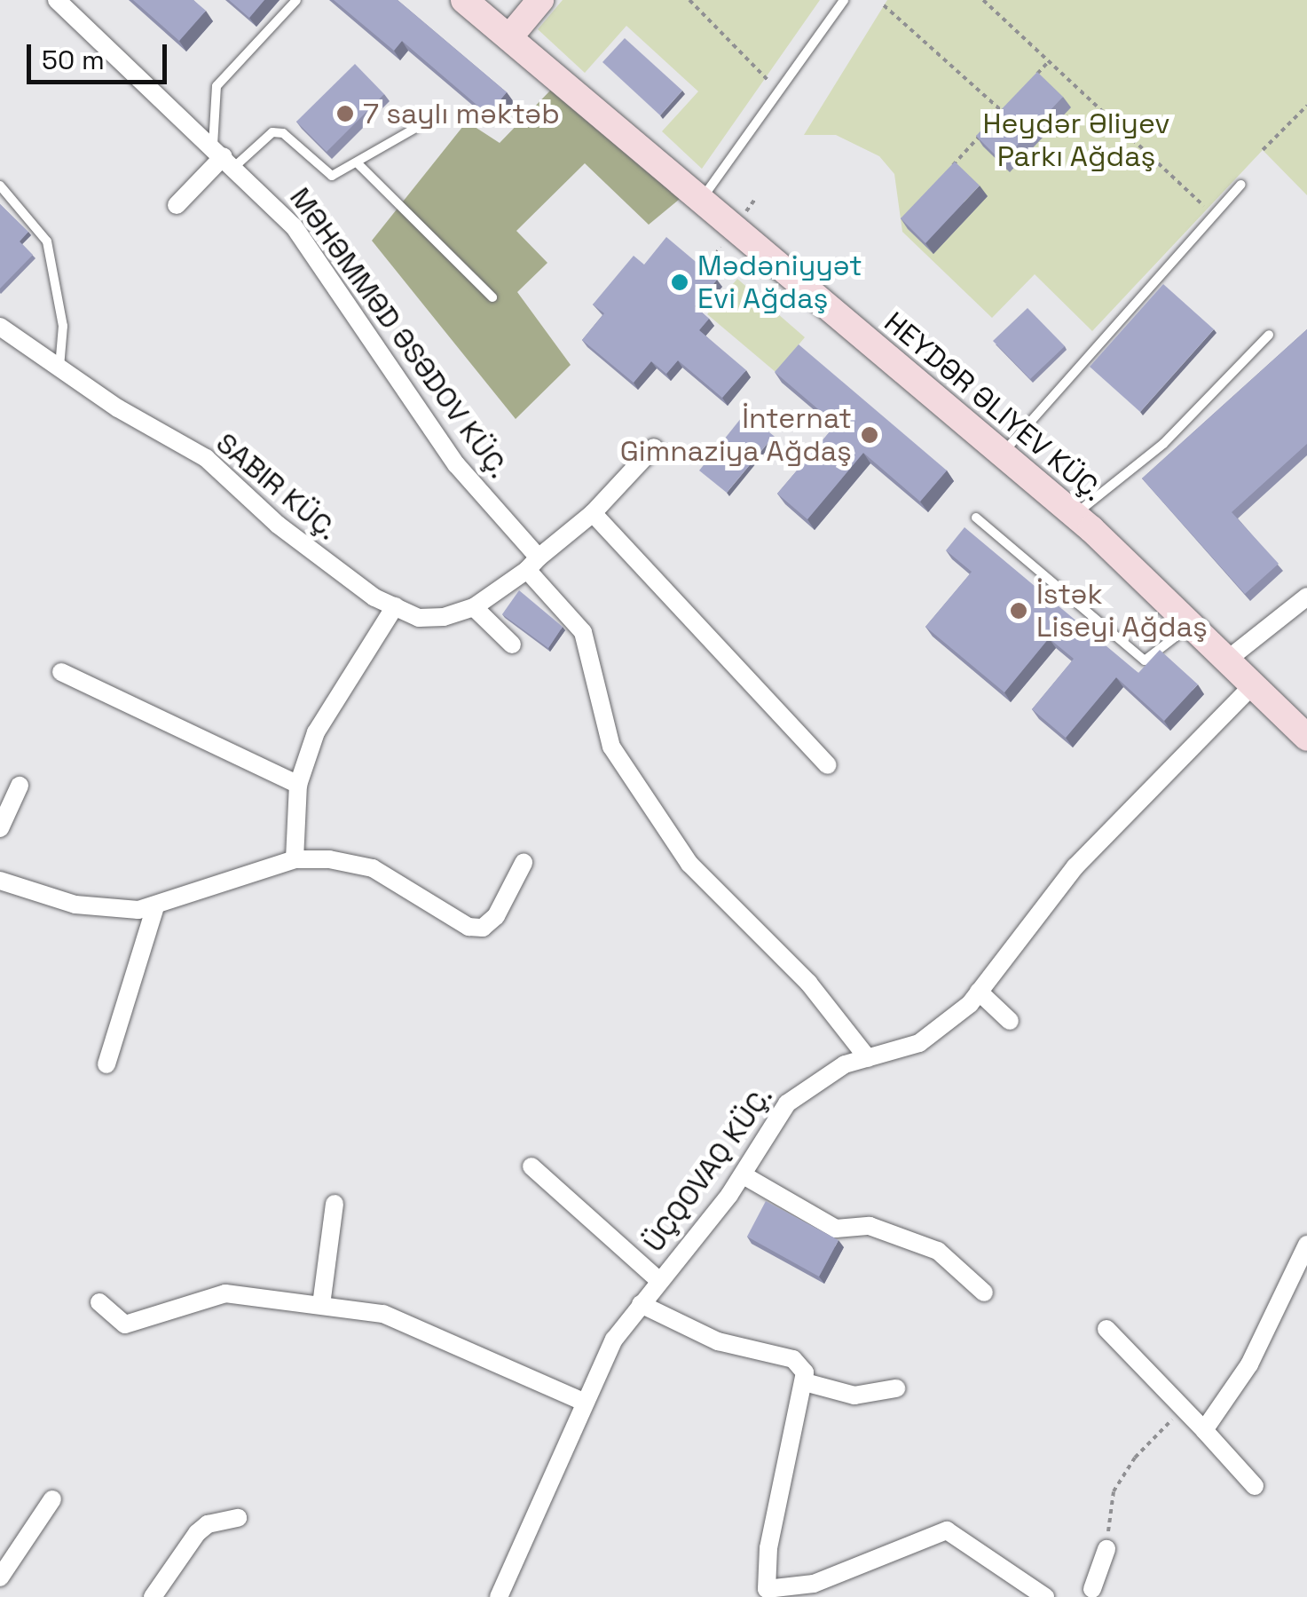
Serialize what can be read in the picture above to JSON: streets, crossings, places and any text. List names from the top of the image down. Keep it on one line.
{"streets":{"main road":["HEYDƏR ƏLIYEV KÜÇ."],"street":["MƏHƏMMƏD ƏSƏDOV KÜÇ.","SABIR KÜÇ.","ÜÇQOVAQ KÜÇ."]},"crossings":[["MƏHƏMMƏD ƏSƏDOV KÜÇ.","SABIR KÜÇ."],["MƏHƏMMƏD ƏSƏDOV KÜÇ.","ÜÇQOVAQ KÜÇ."],["HEYDƏR ƏLIYEV KÜÇ.","ÜÇQOVAQ KÜÇ."]],"parks":["Heydər Əliyev Parkı Ağdaş"],"places":["7 saylı məktəb","Mədəniyyət Evi Ağdaş","İnternat Gimnaziya Ağdaş","İstək Liseyi Ağdaş"],"scale_bar":"50 m"}
